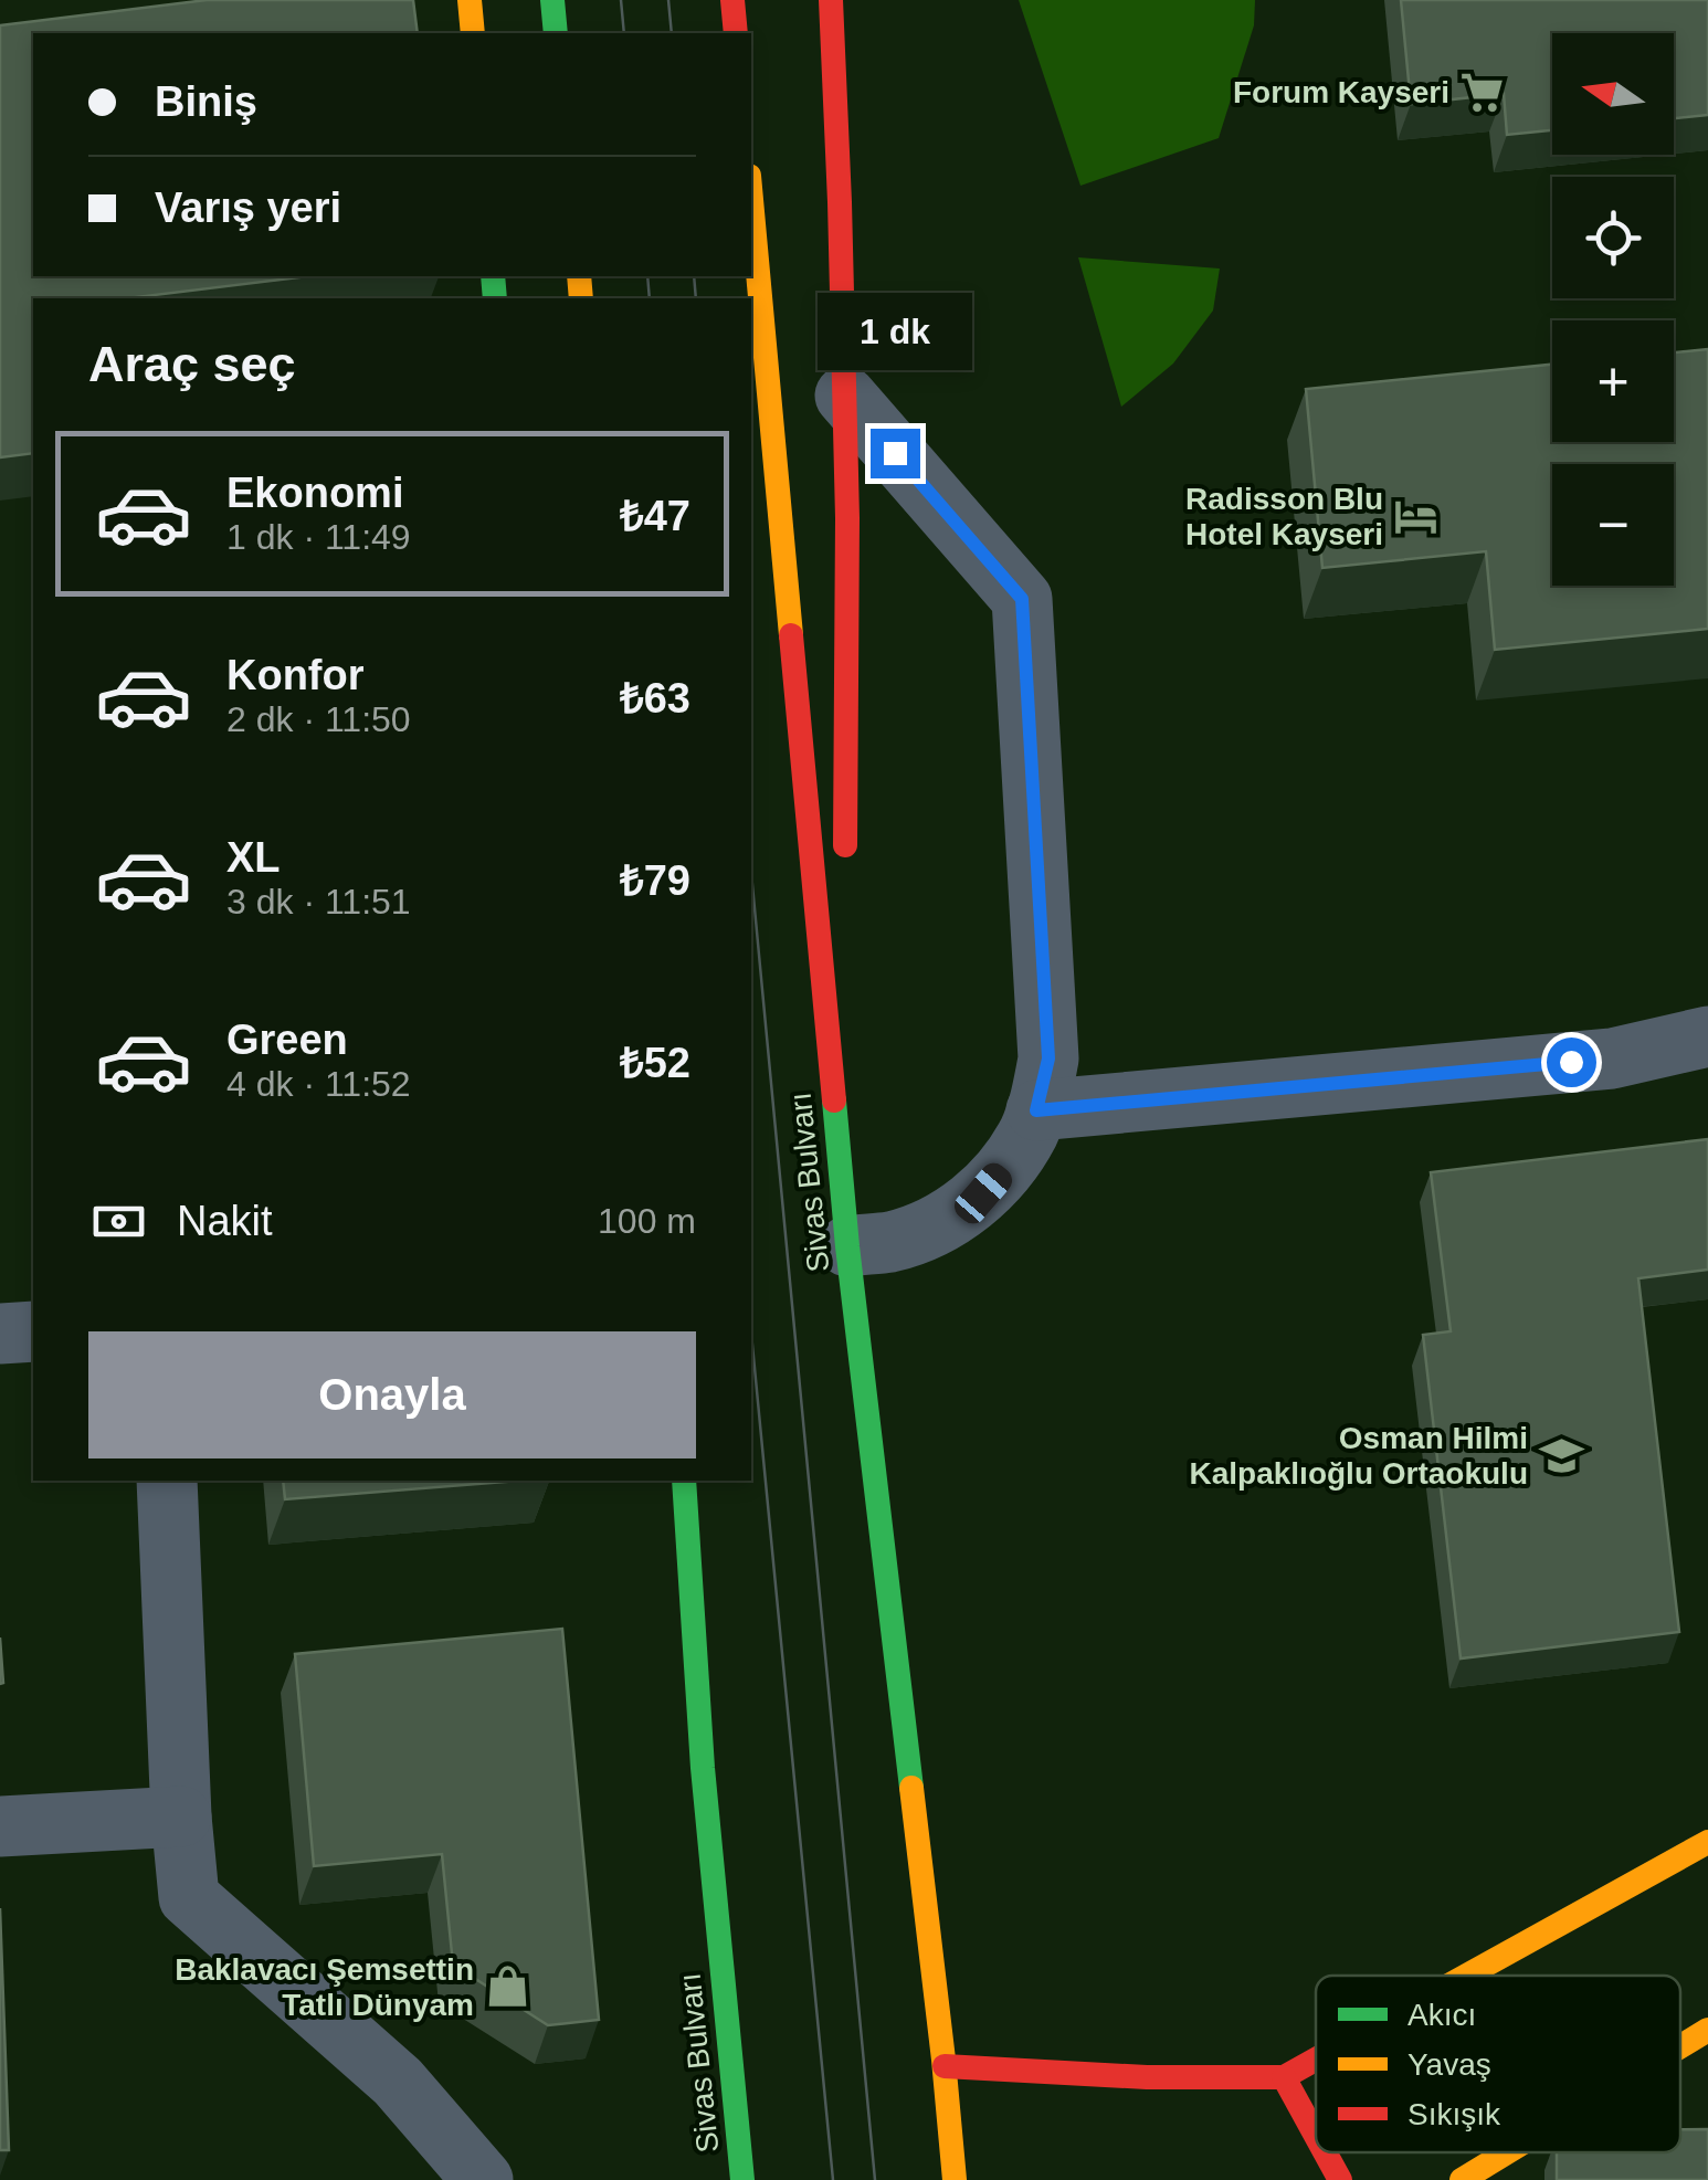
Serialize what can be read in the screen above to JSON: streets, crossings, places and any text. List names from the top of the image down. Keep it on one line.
{"streets":{"main road":["Sivas Bulvarı"]},"places":{"supermarket":["Forum Kayseri"],"hotel":["Radisson Blu Hotel Kayseri"],"school or university":["Osman Hilmi Kalpaklıoğlu Ortaokulu"],"shop":["Baklavacı Şemsettin Tatlı Dünyam"]},"legend":["Akıcı","Yavaş","Sıkışık"],"north":"left","page":{"map_buttons":["+","−"],"banner":["Biniş","Varış yeri"],"bubble":"1 dk","heading":"Araç seç","list":[{"name":"Ekonomi","note":"1 dk · 11:49","value":"₺47"},{"name":"Konfor","note":"2 dk · 11:50","value":"₺63"},{"name":"XL","note":"3 dk · 11:51","value":"₺79"},{"name":"Green","note":"4 dk · 11:52","value":"₺52"}],"pay":["Nakit","100 m"],"buttons":"Onayla"}}
